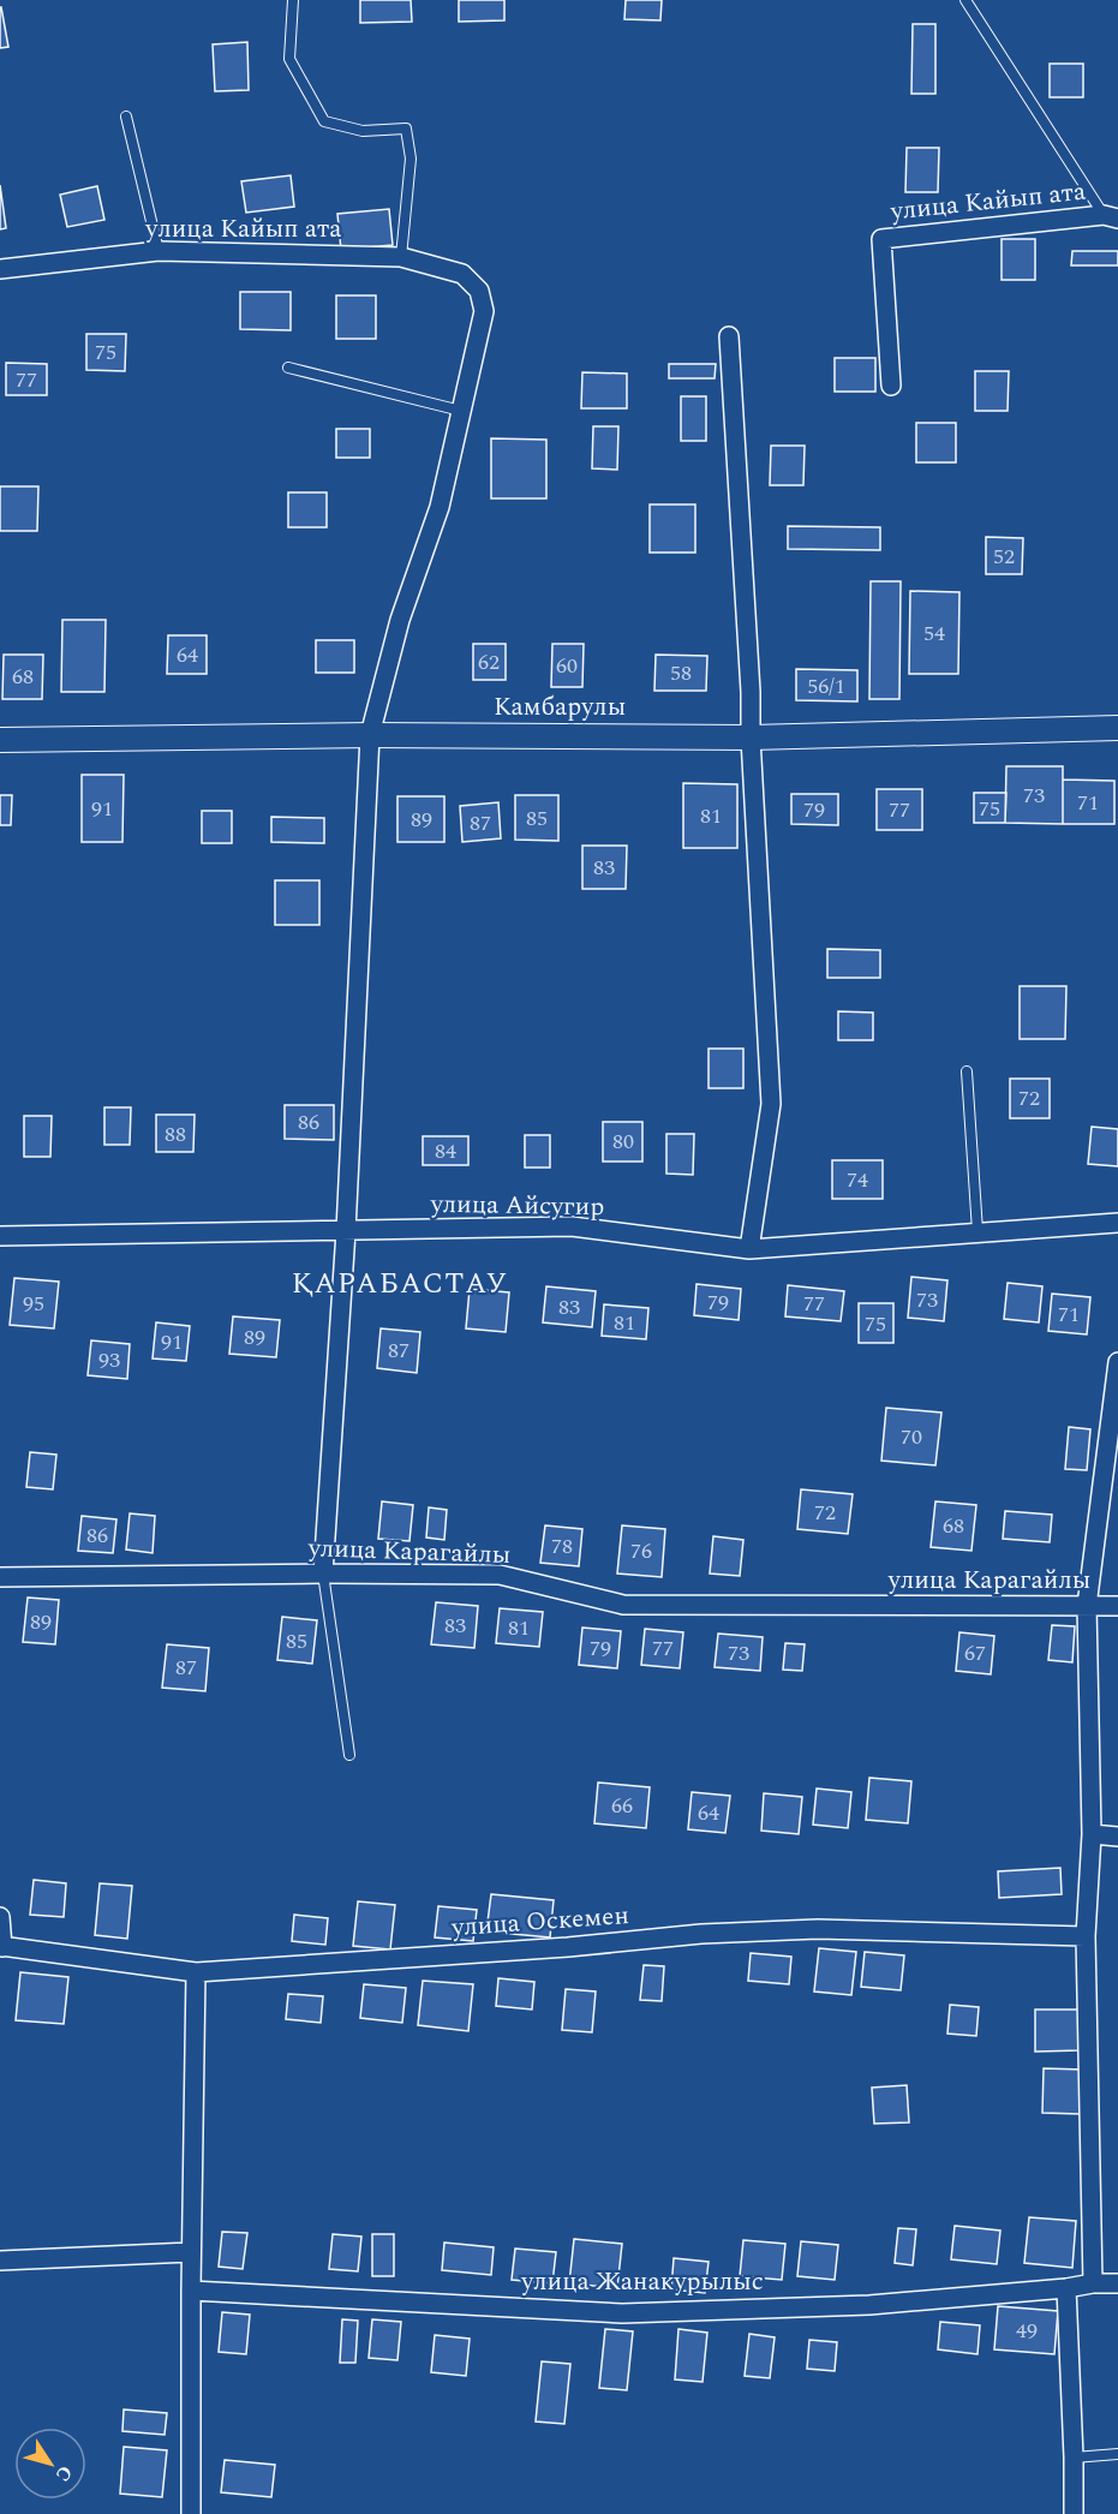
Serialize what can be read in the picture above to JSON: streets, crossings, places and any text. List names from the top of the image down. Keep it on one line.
{"streets":{"street":["улица Кайып ата","Камбарулы","улица Айсугир","улица Карагайлы","улица Оскемен","улица Жанакурылыс"]},"districts":["ҚАРАБАСТАУ"],"house_numbers":["75","77","52","54","64","62","60","58","68","56/1","73","71","91","75","79","77","81","85","89","87","83","72","86","88","80","84","74","73","79","95","77","83","71","81","75","89","91","87","93","70","72","68","86","78","76","89","83","81","85","79","77","73","67","87","66","64","49"],"north":"bottom right"}
